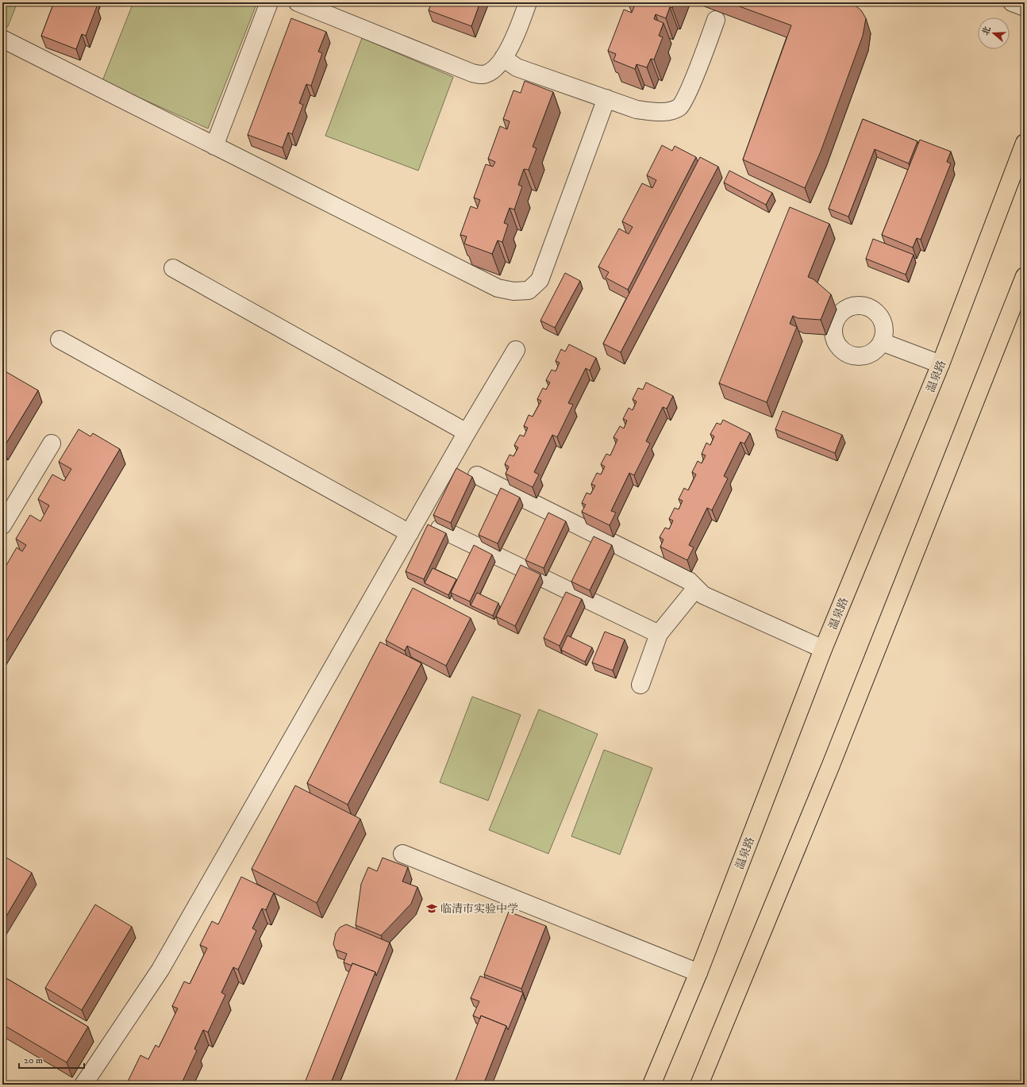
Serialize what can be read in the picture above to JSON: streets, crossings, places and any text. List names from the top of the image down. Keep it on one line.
{"streets":{"main road":["温泉路"]},"places":{"school or university":["临清市实验中学"]},"scale_bar":"20 m","north":"left"}
